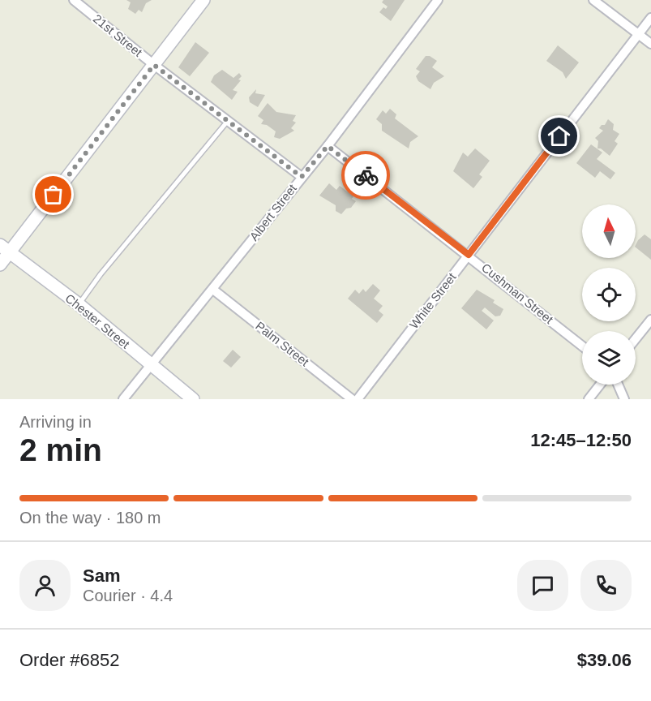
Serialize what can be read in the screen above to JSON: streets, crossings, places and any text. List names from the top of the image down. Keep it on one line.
{"streets":{"main road":["Chester Street"],"street":["21st Street","Albert Street","Cushman Street","White Street","Palm Street"]},"crossings":[["21st Street","Albert Street"],["Albert Street","Cushman Street"],["Albert Street","Chester Street"],["Albert Street","Palm Street"],["Cushman Street","White Street"]],"north":"top","page":{"heading":["2 min","Arriving in","12:45–12:50"],"panel":["Sam","Courier · 4.4","Order #6852","$39.06"],"bar":"On the way · 180 m"}}
